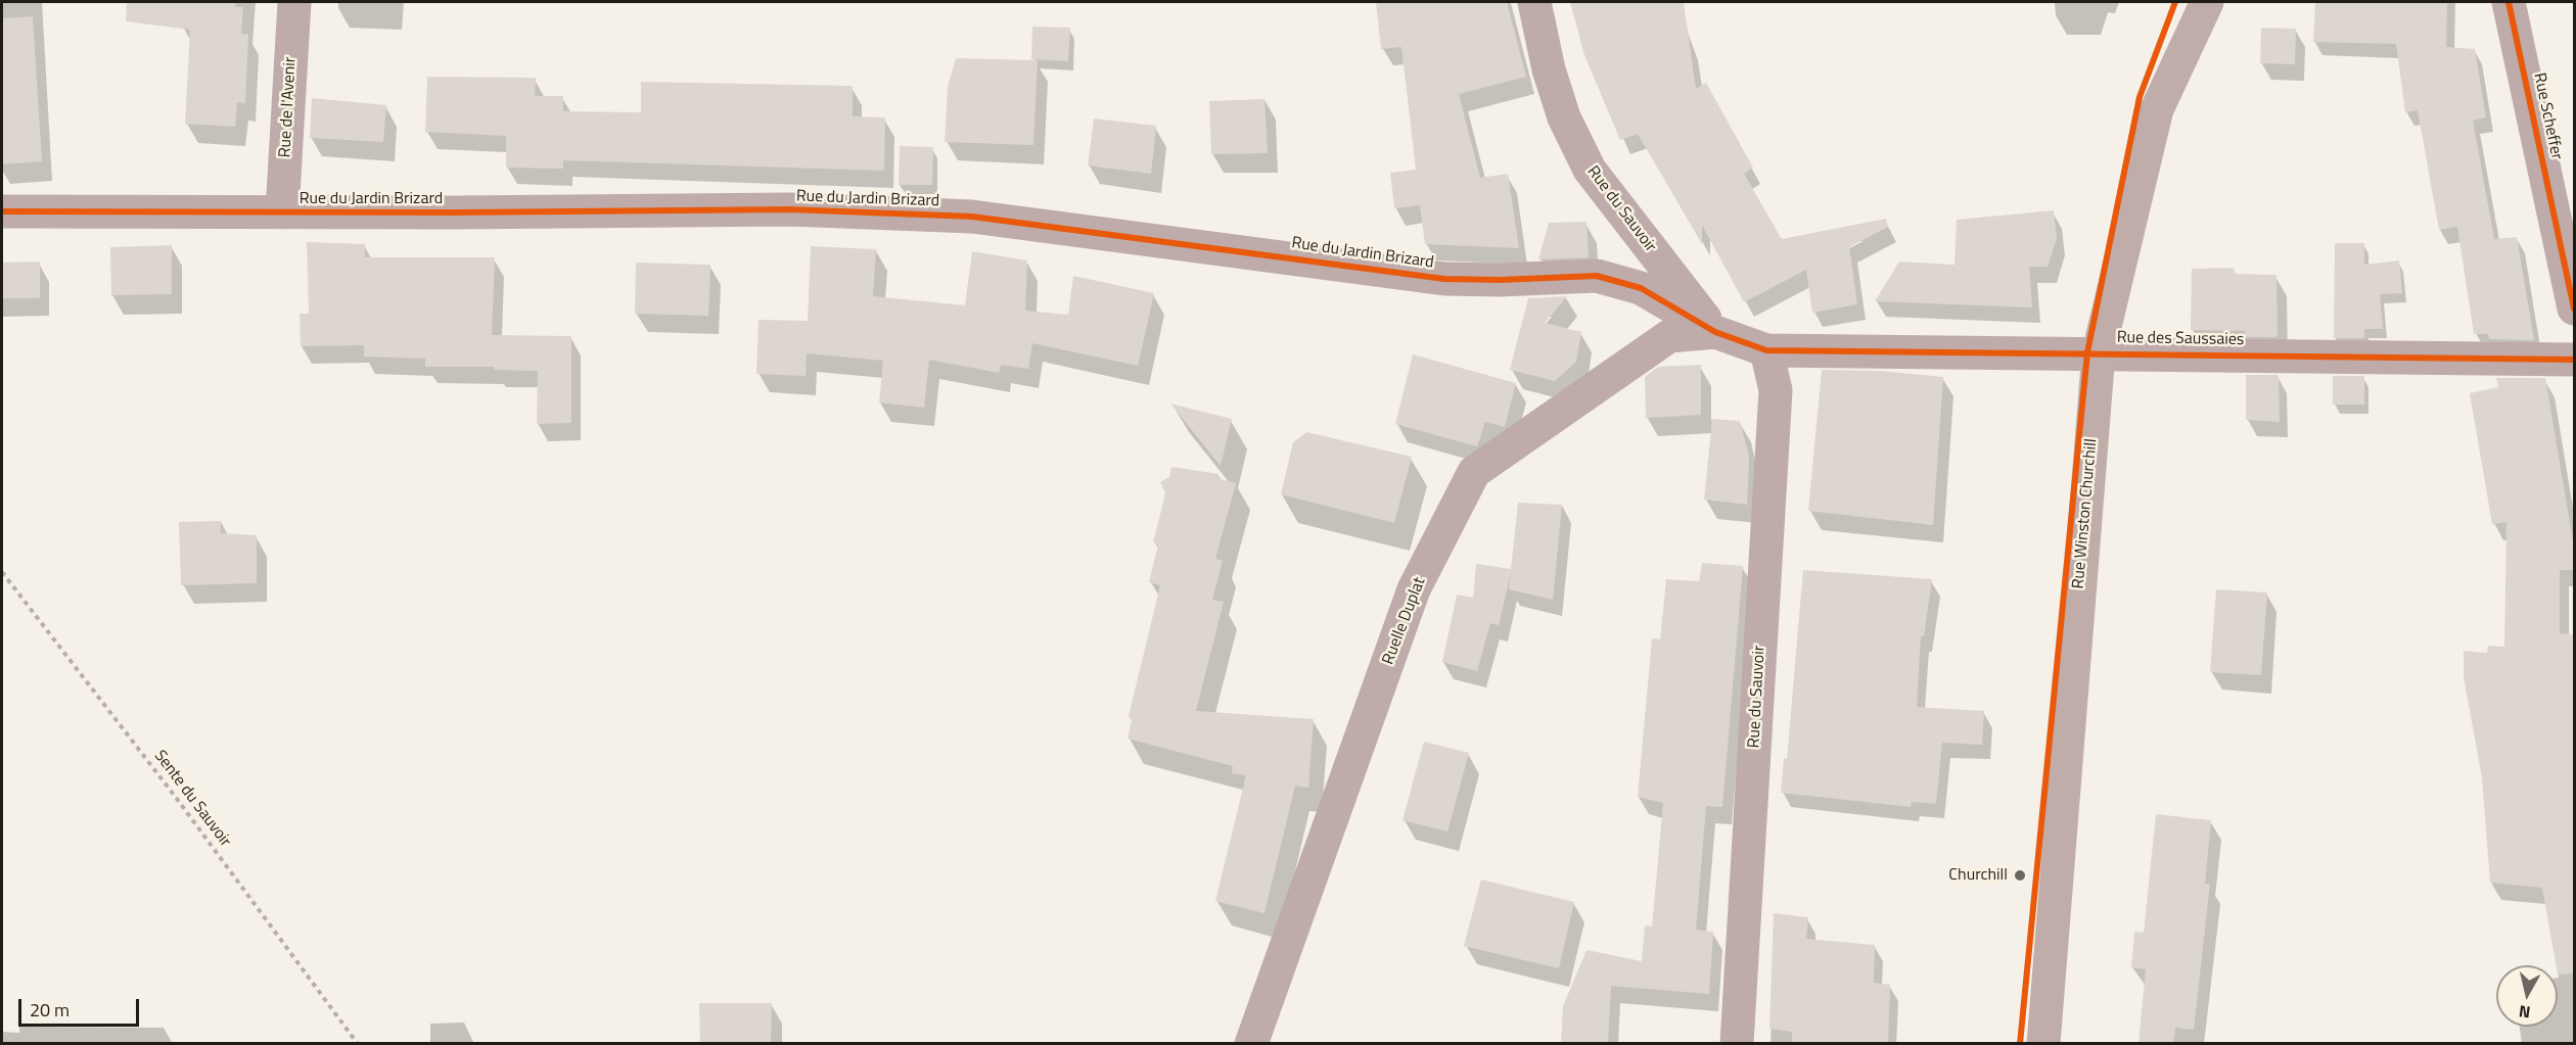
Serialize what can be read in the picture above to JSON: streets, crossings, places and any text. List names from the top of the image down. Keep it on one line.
{"streets":{"main road":["Rue Winston Churchill"],"street":["Rue de l'Avenir","Rue Scheffer","Rue du Jardin Brizard","Rue du Sauvoir","Rue des Saussaies","Ruelle Duplat"],"path":["Sente du Sauvoir"]},"crossings":[["Rue de l'Avenir","Rue du Jardin Brizard"],["Rue du Jardin Brizard","Rue du Sauvoir"],["Rue du Jardin Brizard","Rue des Saussaies"],["Rue du Jardin Brizard","Ruelle Duplat"],["Rue du Sauvoir","Rue des Saussaies"],["Rue du Sauvoir","Ruelle Duplat"],["Rue des Saussaies","Rue Winston Churchill"],["Rue des Saussaies","Ruelle Duplat"]],"places":["Churchill"],"scale_bar":"20 m","north":"bottom"}
